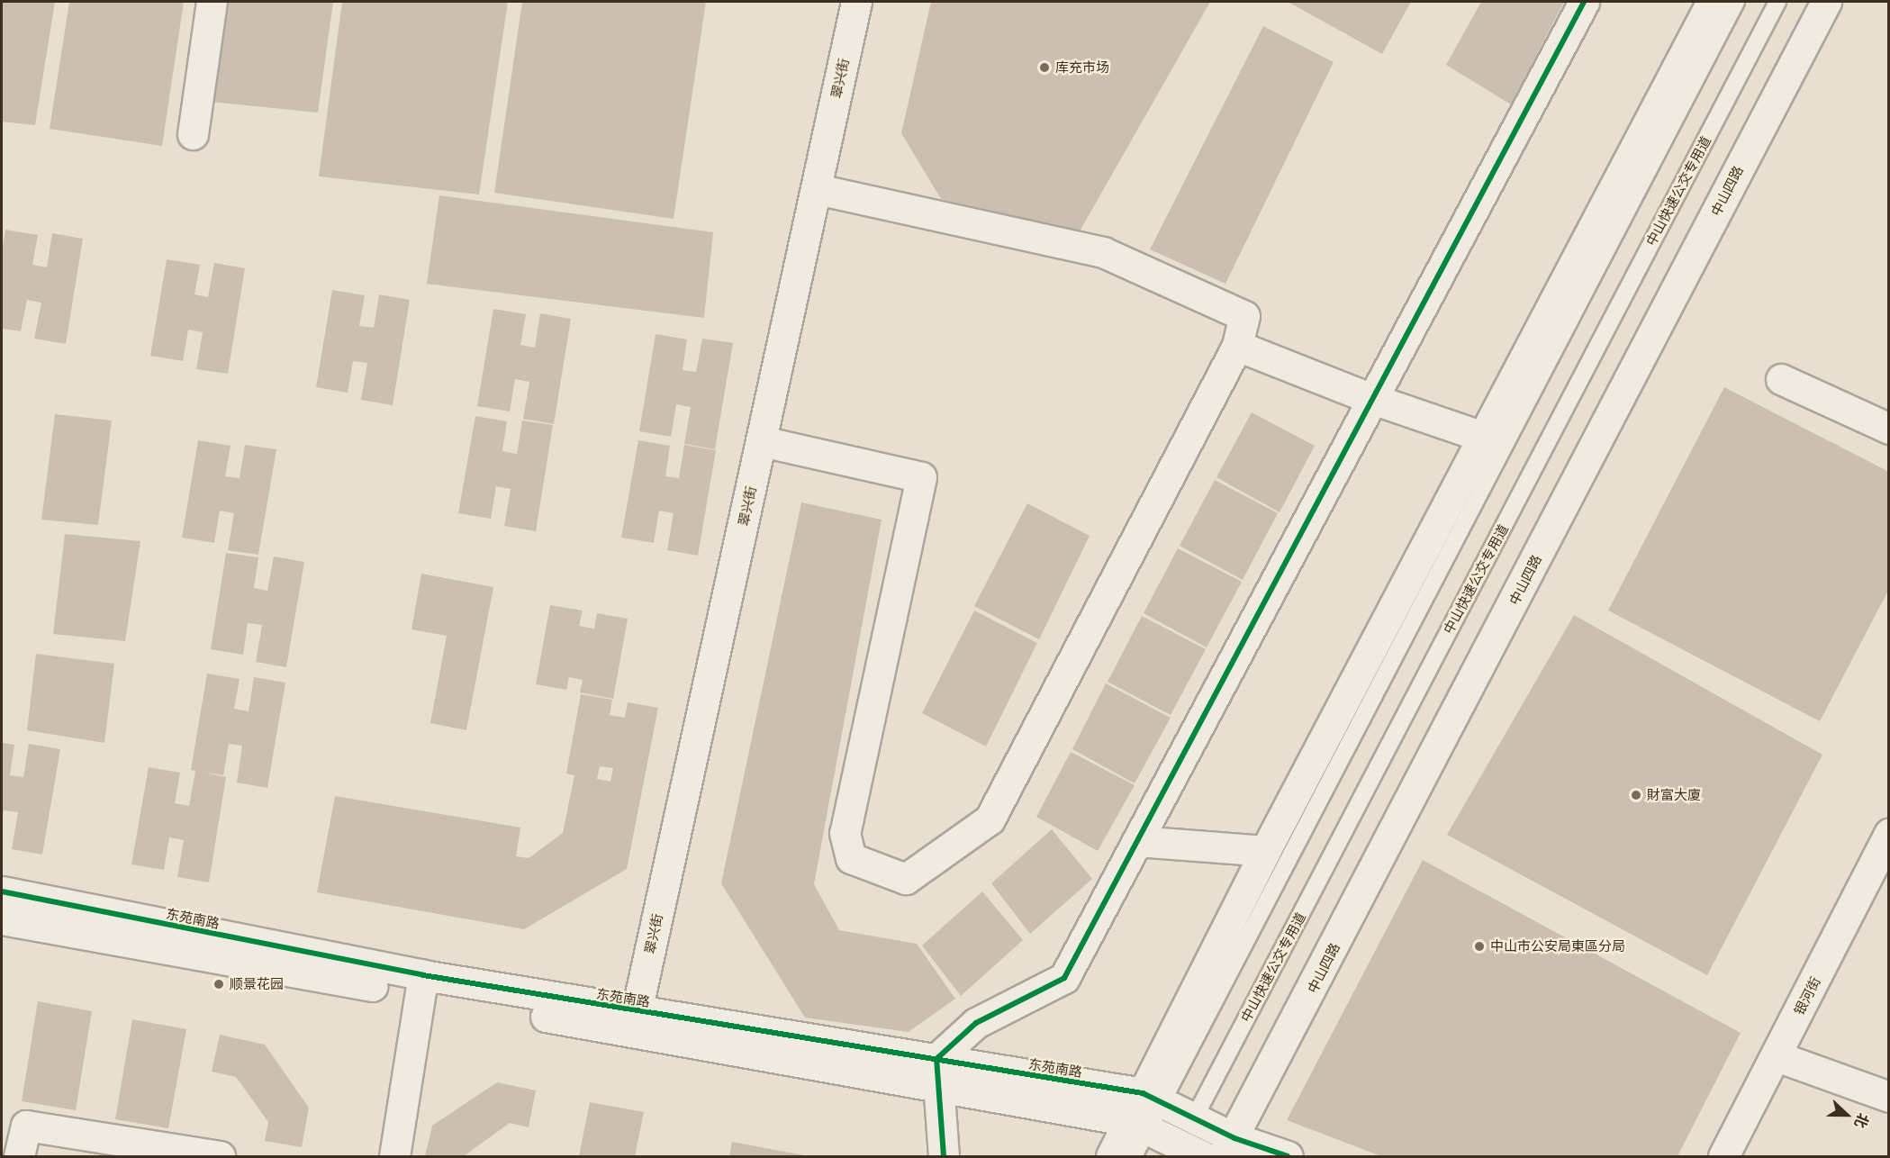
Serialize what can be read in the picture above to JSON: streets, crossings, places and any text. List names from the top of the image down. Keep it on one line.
{"streets":{"street":["翠兴街","中山四路","东苑南路","银河街"],"lane":["中山快速公交专用道"]},"crossings":[["翠兴街","东苑南路"],["中山快速公交专用道","东苑南路"],["中山四路","东苑南路"]],"places":["库充市场","財富大廈","中山市公安局東區分局","顺景花园"],"north":"right"}
